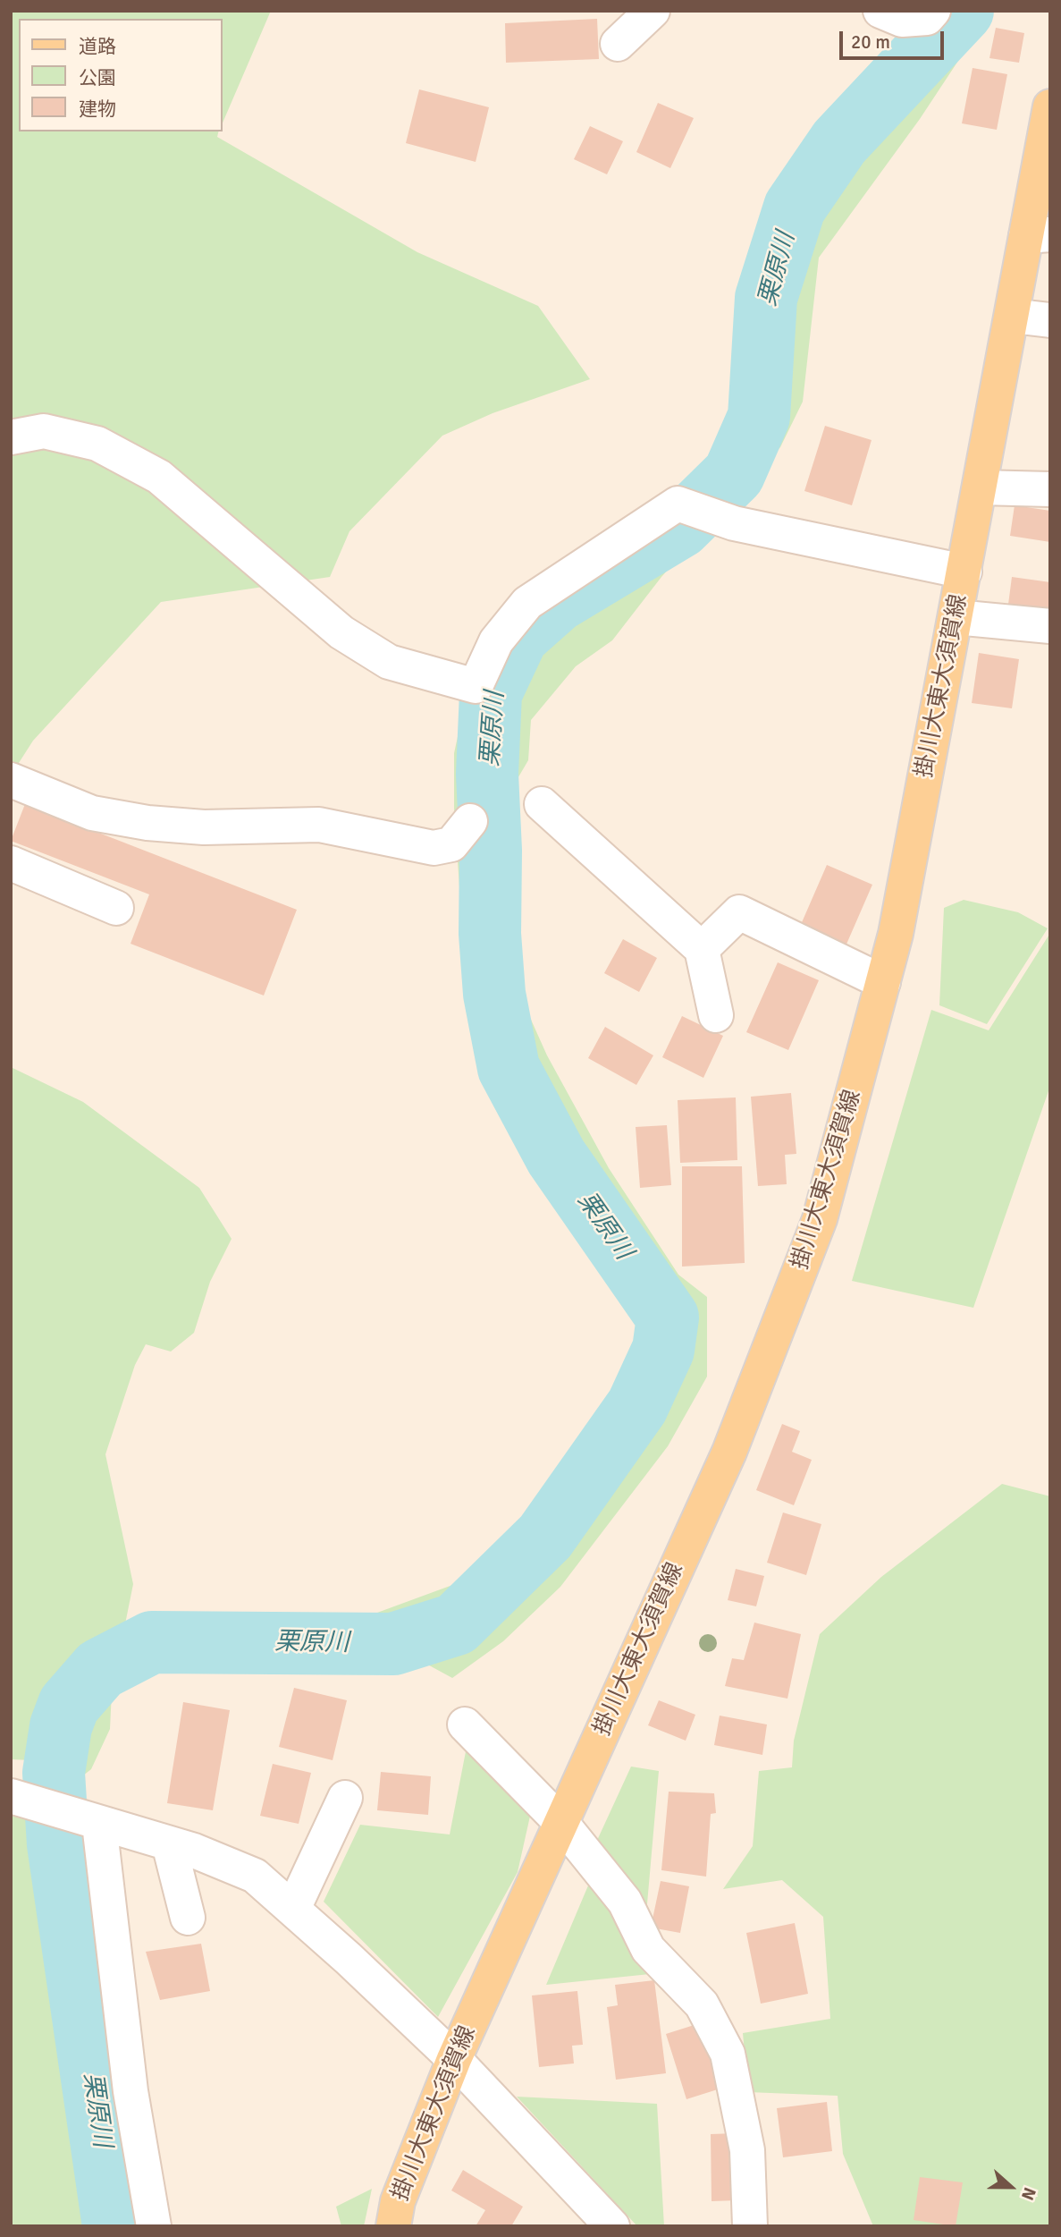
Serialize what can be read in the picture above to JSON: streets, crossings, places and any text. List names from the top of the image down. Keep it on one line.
{"streets":{"main road":["掛川大東大須賀線"]},"water":["栗原川"],"legend":["道路","公園","建物"],"scale_bar":"20 m","north":"right"}
